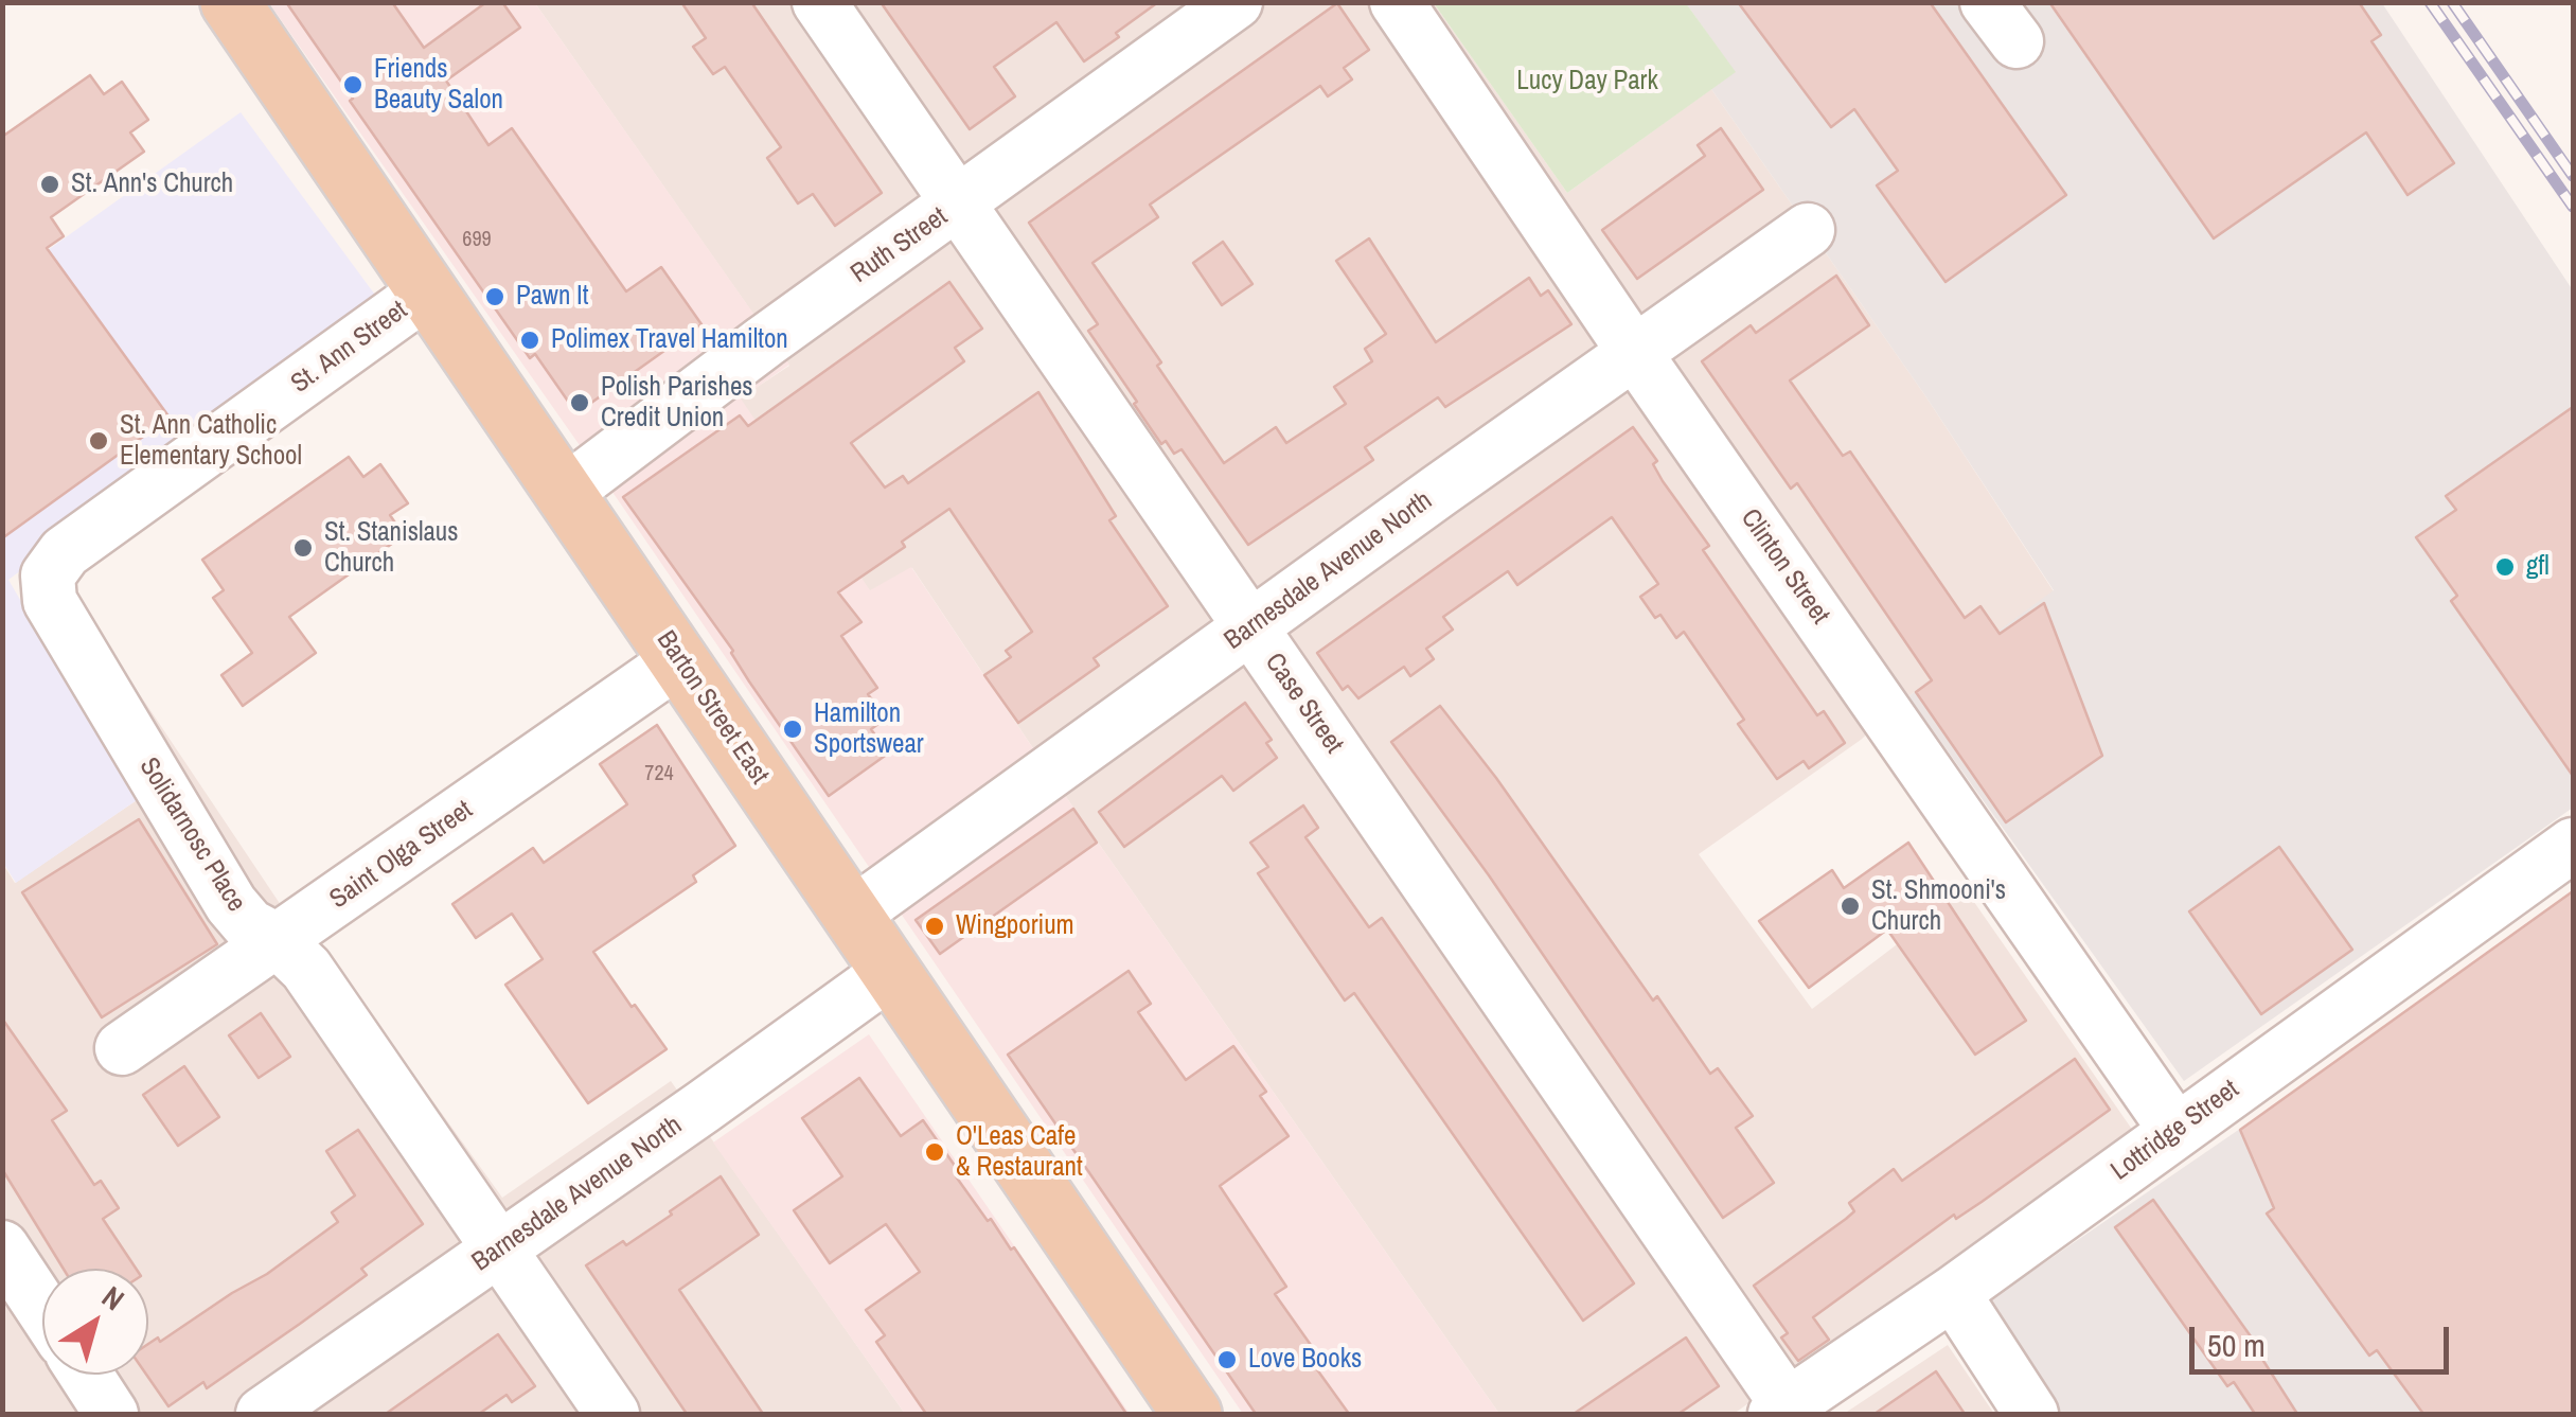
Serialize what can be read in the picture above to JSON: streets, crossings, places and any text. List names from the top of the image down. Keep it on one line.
{"streets":{"main road":["Barton Street East"],"street":["Ruth Street","St. Ann Street","Clinton Street","Barnesdale Avenue North","Case Street","Solidarnosc Place","Saint Olga Street","Lottridge Street"]},"crossings":[["Ruth Street","Case Street"],["Ruth Street","Barton Street East"],["St. Ann Street","Barton Street East"],["St. Ann Street","Solidarnosc Place"],["Clinton Street","Barnesdale Avenue North"],["Clinton Street","Lottridge Street"],["Barnesdale Avenue North","Case Street"],["Barnesdale Avenue North","Barton Street East"],["Barnesdale Avenue North","Solidarnosc Place"],["Case Street","Lottridge Street"],["Barton Street East","Saint Olga Street"],["Solidarnosc Place","Saint Olga Street"]],"parks":["Lucy Day Park"],"places":["Friends Beauty Salon","St. Ann's Church","Pawn It","Polimex Travel Hamilton","Polish Parishes Credit Union","St. Ann Catholic Elementary School","St. Stanislaus Church","gfl","Hamilton Sportswear","St. Shmooni's Church","Wingporium","O'Leas Cafe & Restaurant","Love Books"],"house_numbers":["699","724"],"scale_bar":"50 m","north":"top right"}
